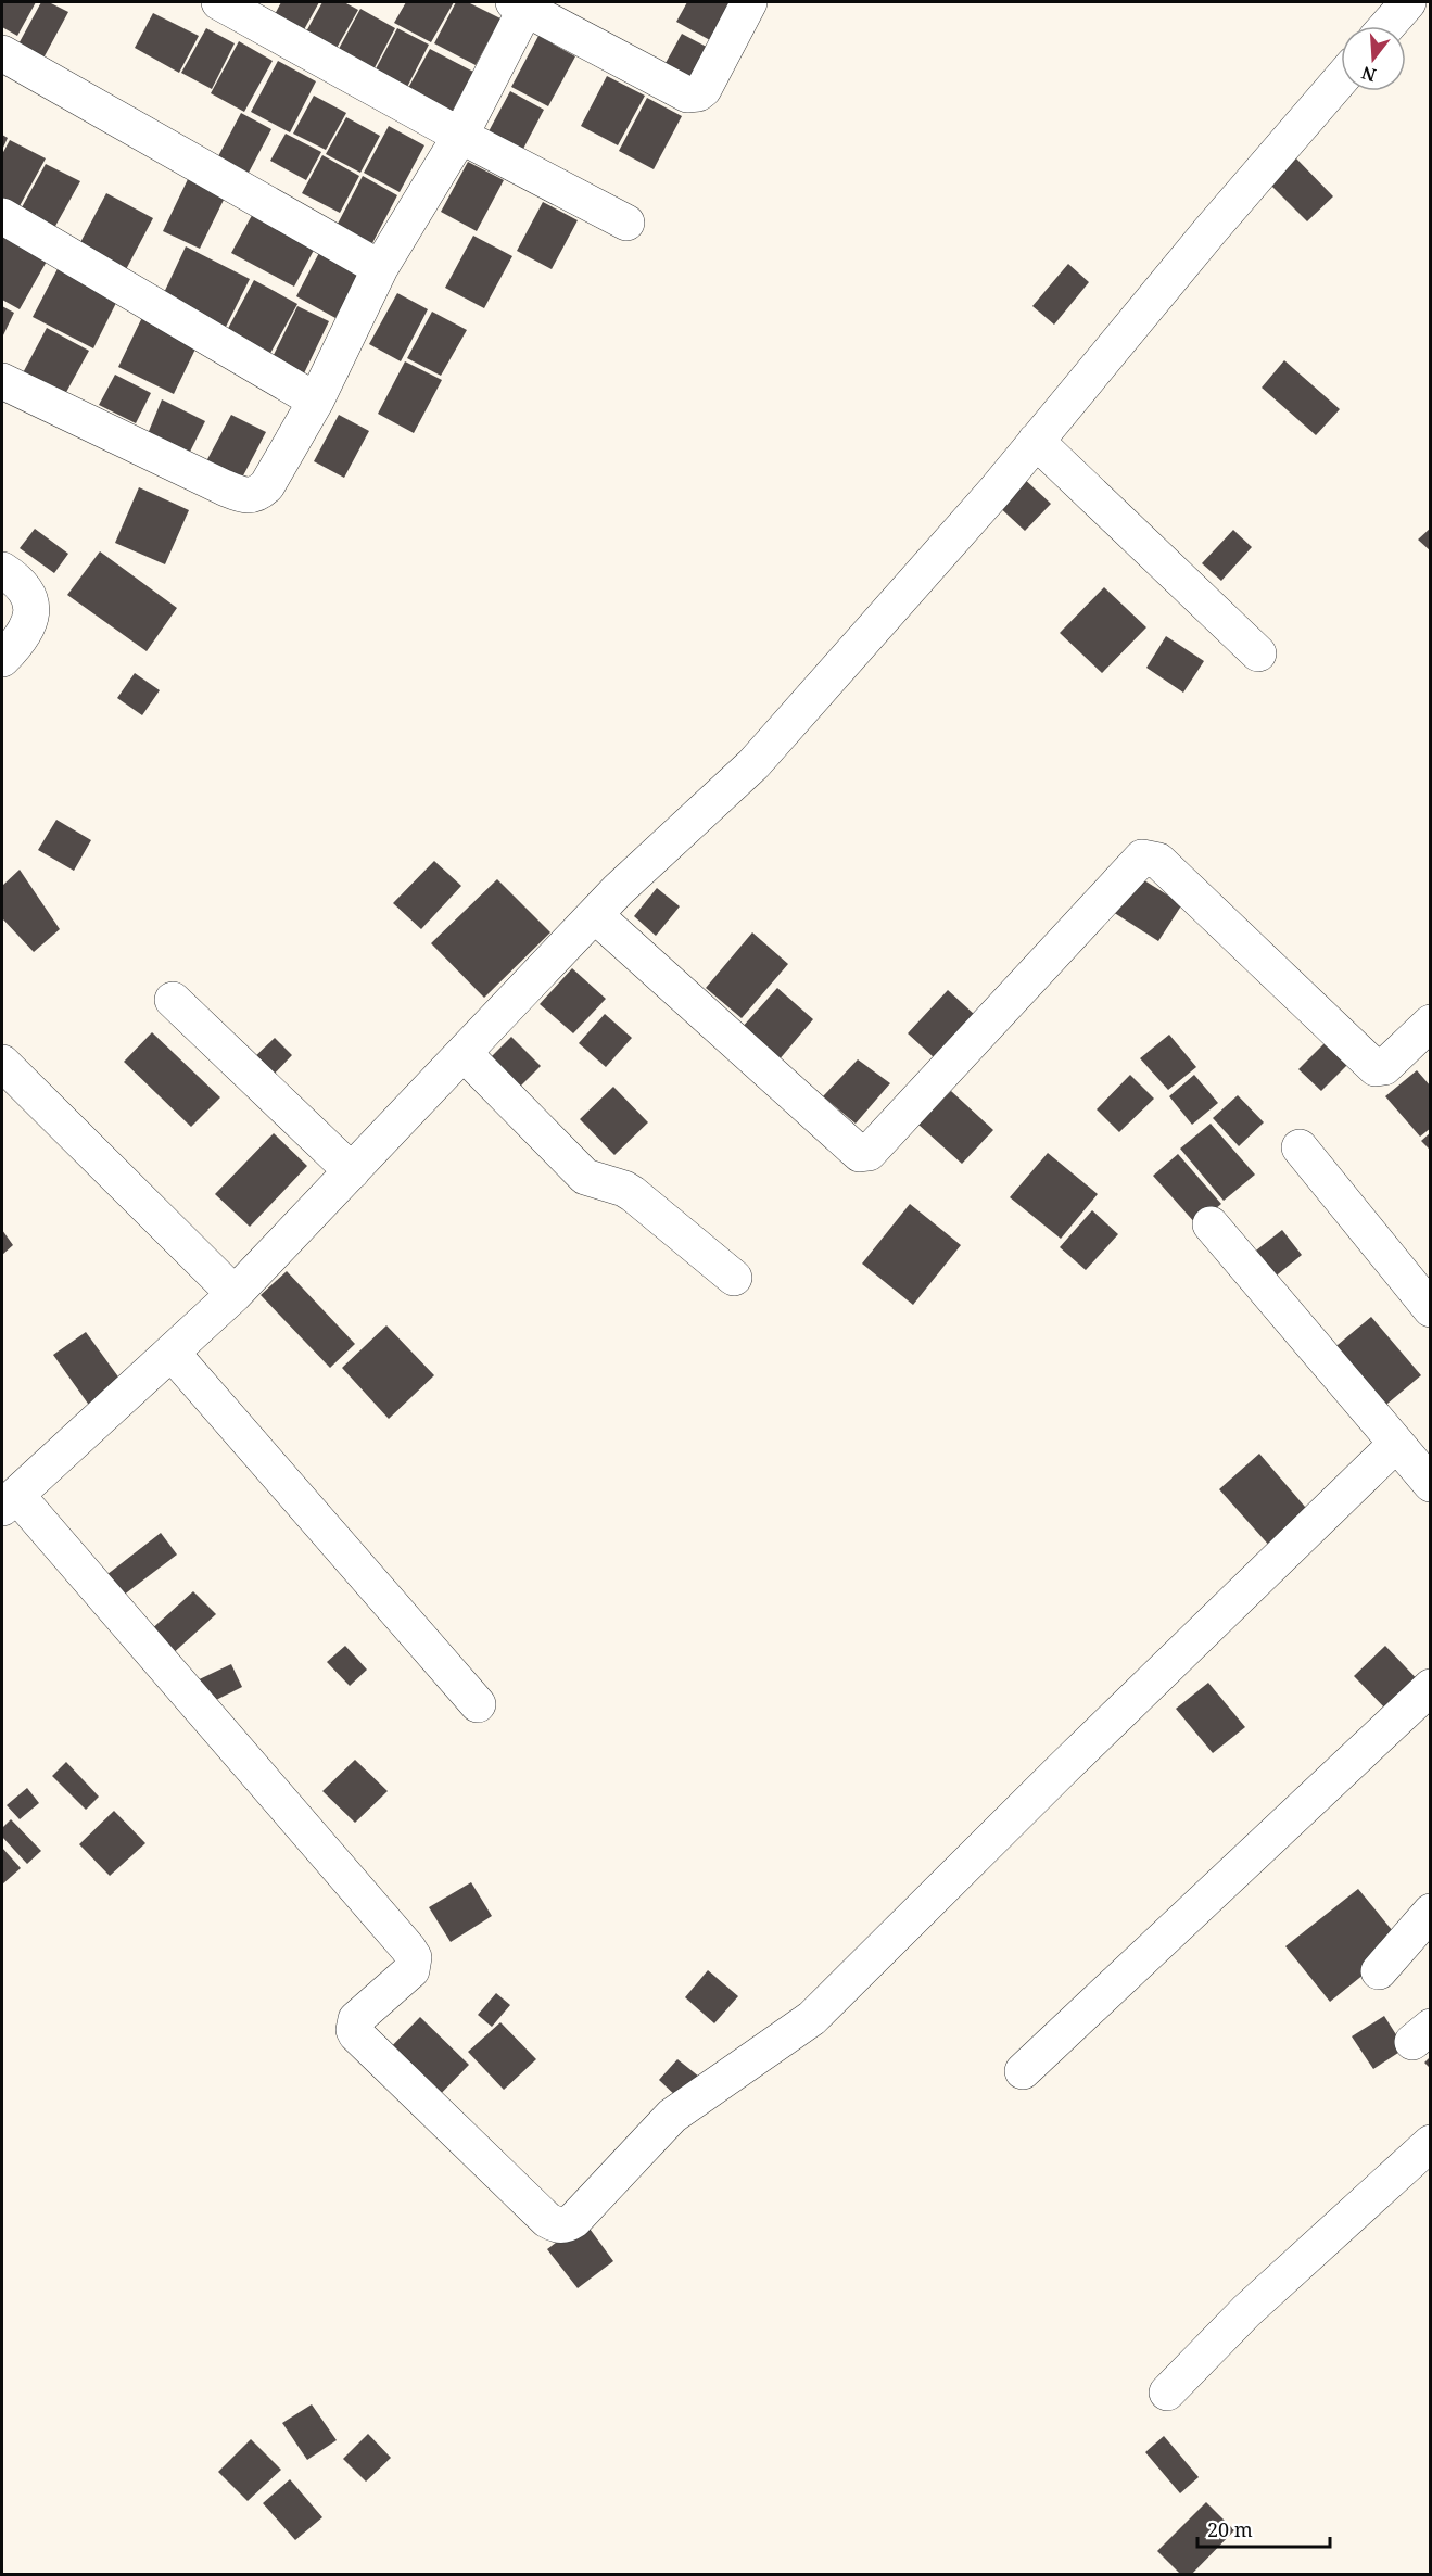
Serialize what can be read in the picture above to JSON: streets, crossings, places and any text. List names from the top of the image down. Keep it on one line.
{"scale_bar":"20 m","north":"bottom"}
